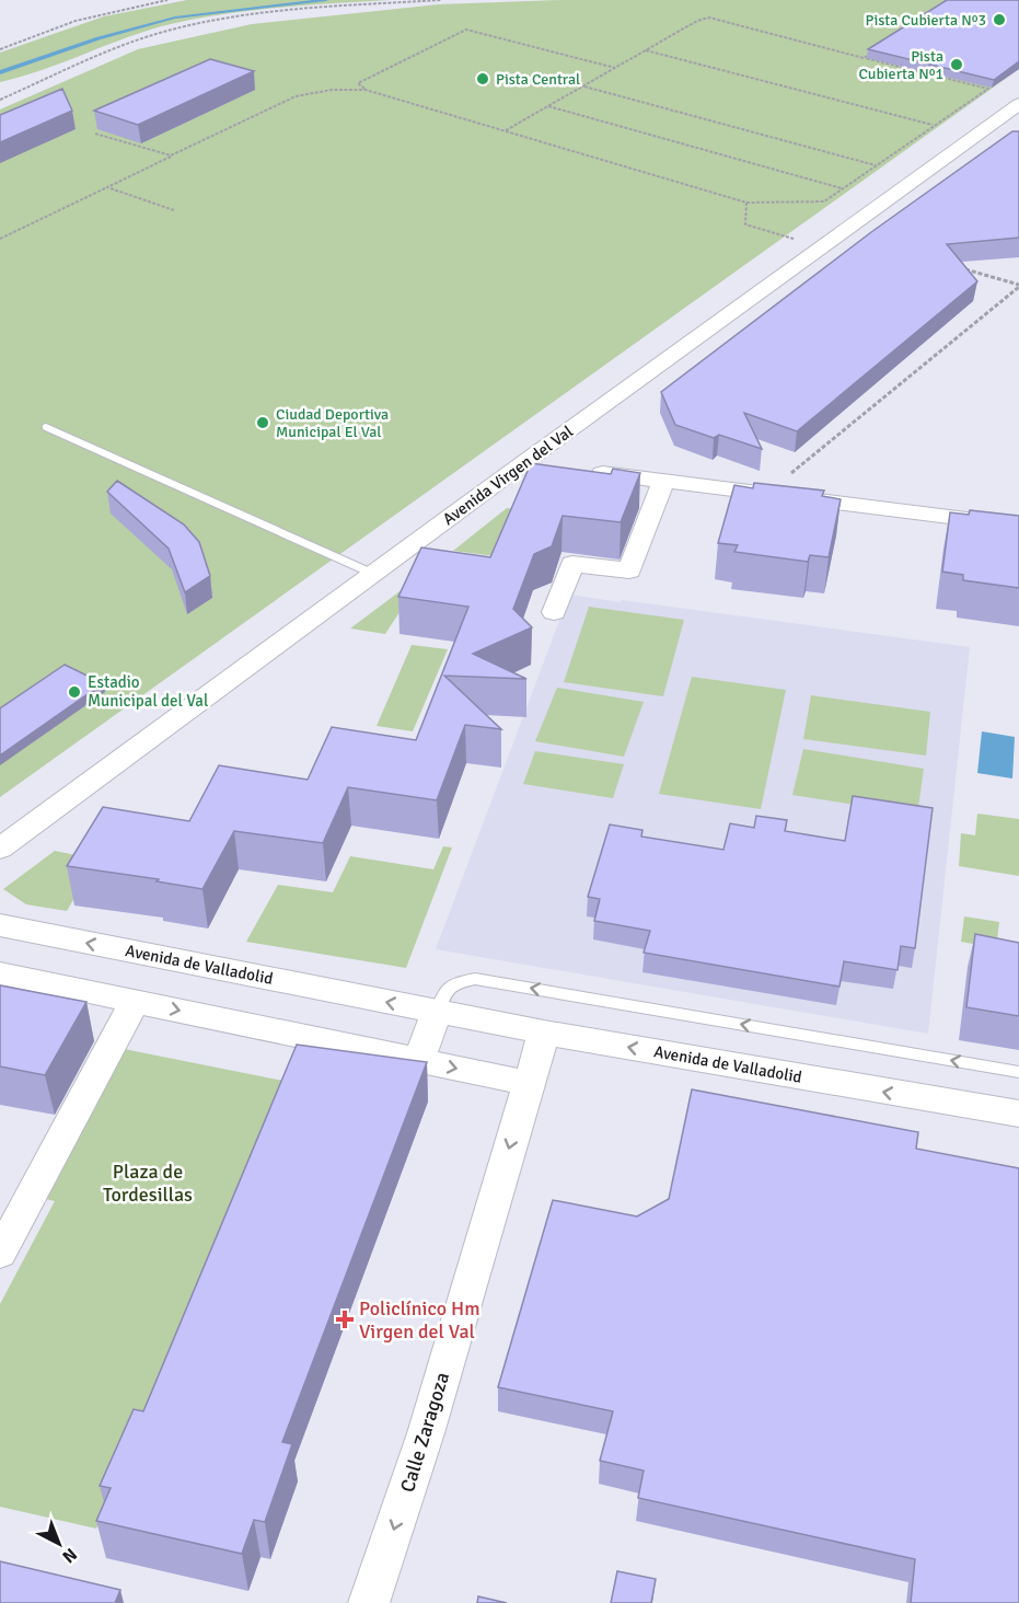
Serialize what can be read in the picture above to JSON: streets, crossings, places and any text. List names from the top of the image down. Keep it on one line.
{"streets":{"street":["Avenida Virgen del Val","Avenida de Valladolid","Calle Zaragoza"]},"crossings":[["Avenida de Valladolid","Calle Zaragoza"]],"one_way":["Calle Zaragoza"],"parks":["Plaza de Tordesillas"],"places":{"other":["Pista Cubierta Nº3","Pista Cubierta Nº1","Pista Central","Ciudad Deportiva Municipal El Val","Estadio Municipal del Val"],"health":["Policlínico Hm Virgen del Val"]},"north":"bottom right"}
